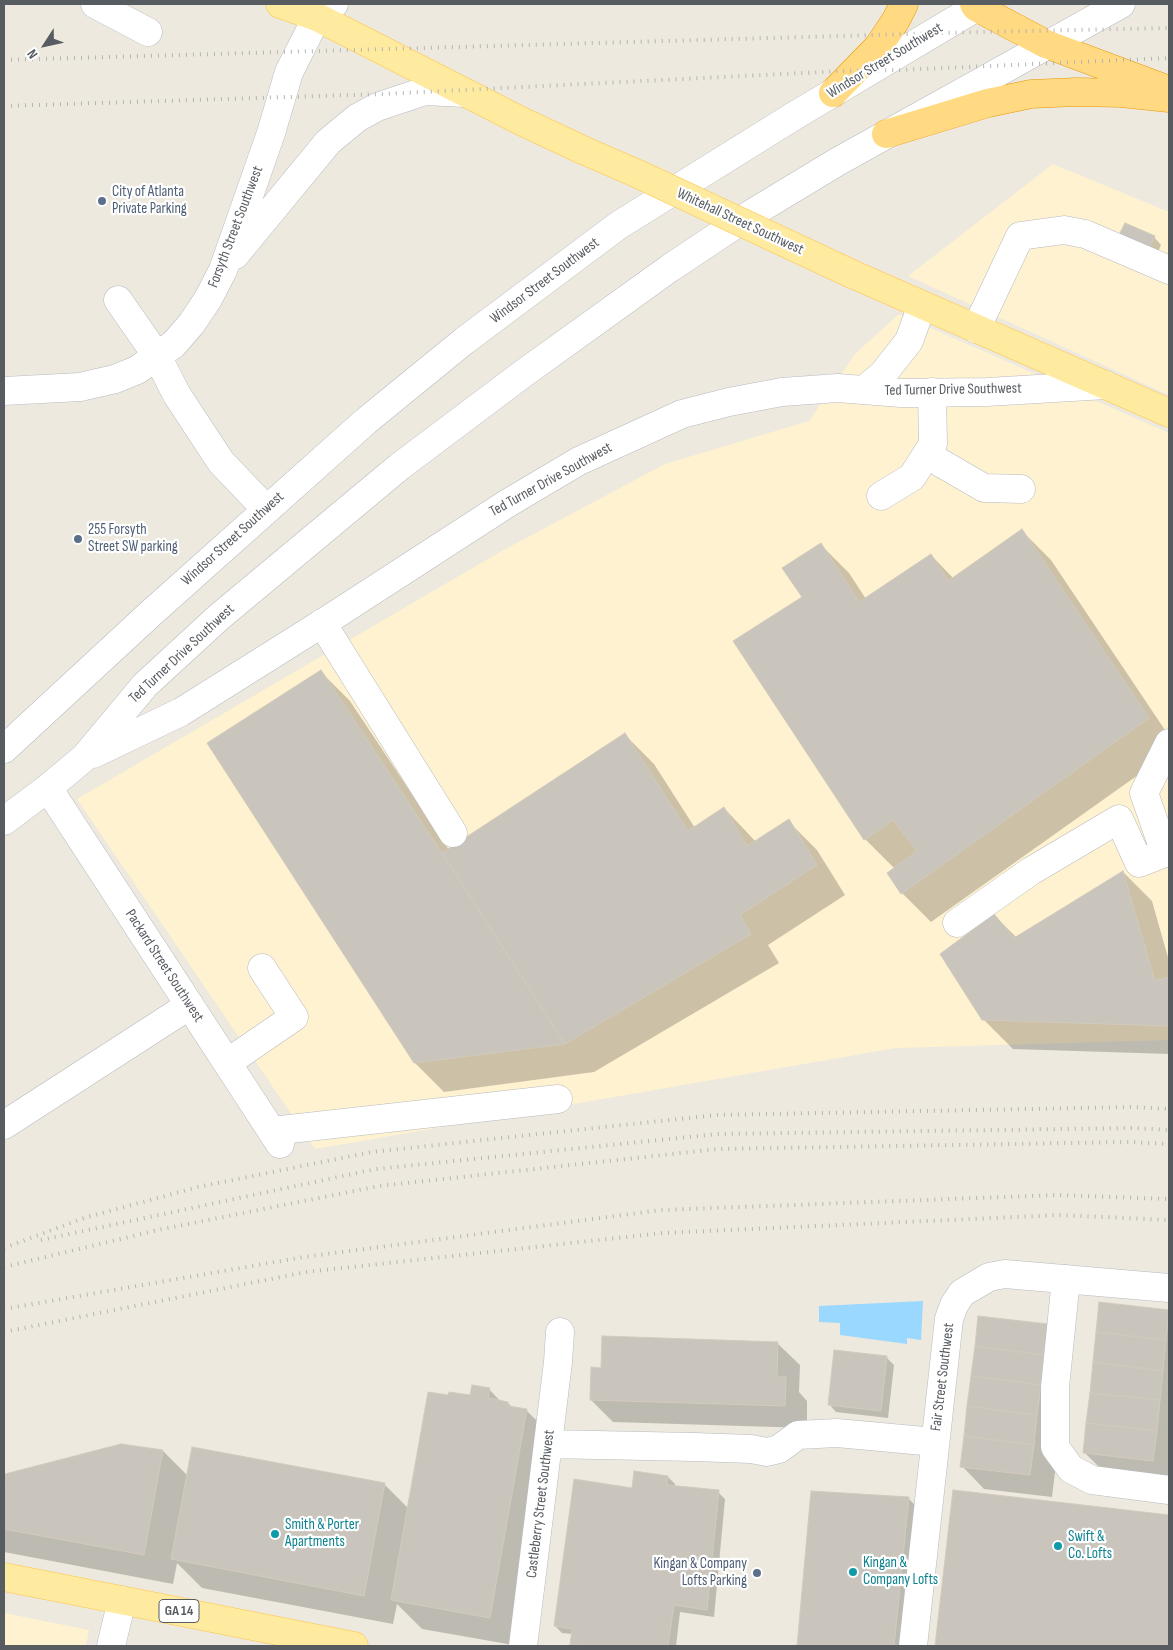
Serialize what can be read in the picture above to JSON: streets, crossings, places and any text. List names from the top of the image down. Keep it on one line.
{"streets":{"main road":["Whitehall Street Southwest","GA 14"],"street":["Windsor Street Southwest","Forsyth Street Southwest","Ted Turner Drive Southwest","Packard Street Southwest","Fair Street Southwest","Castleberry Street Southwest"]},"crossings":[["Whitehall Street Southwest","Forsyth Street Southwest"],["Whitehall Street Southwest","Ted Turner Drive Southwest"],["Ted Turner Drive Southwest","Packard Street Southwest"]],"places":["City of Atlanta Private Parking","255 Forsyth Street SW parking","Smith & Porter Apartments","Swift & Co. Lofts","Kingan & Company Lofts","Kingan & Company Lofts Parking"],"north":"bottom left"}
